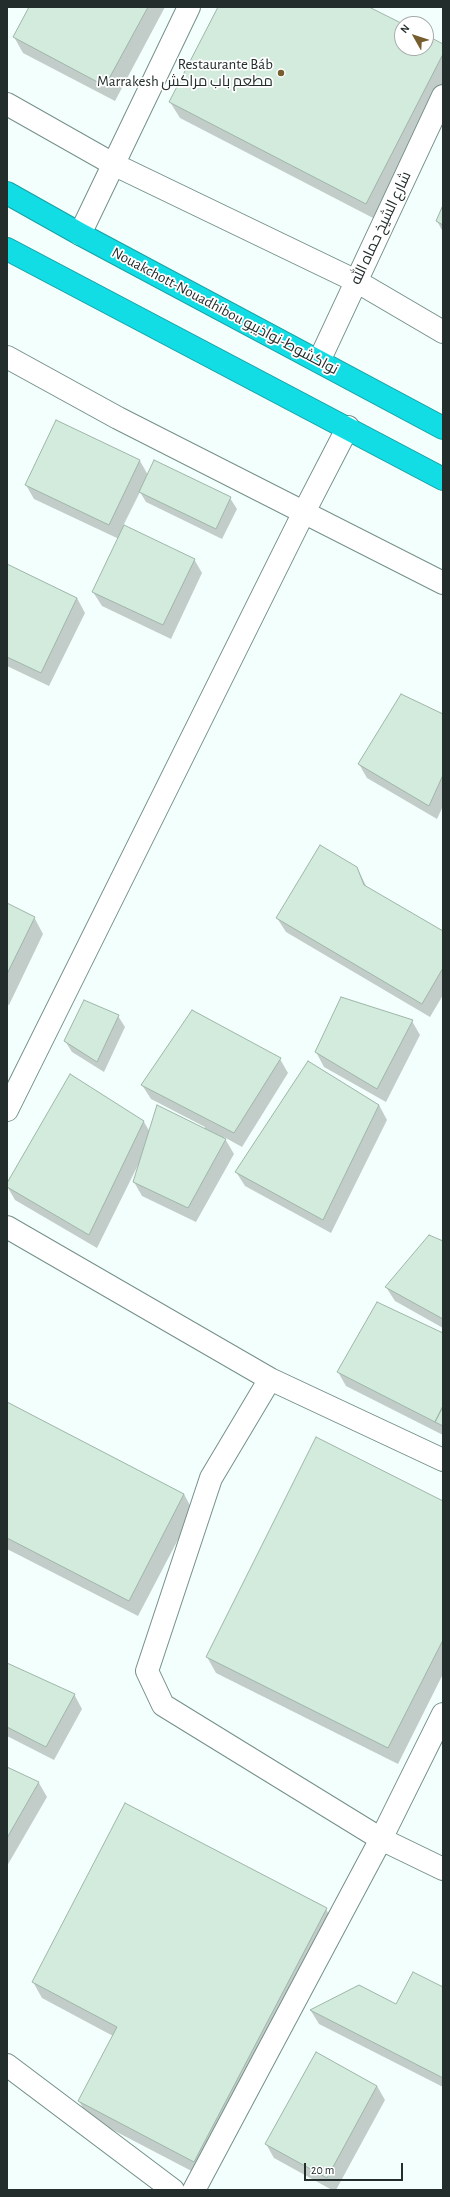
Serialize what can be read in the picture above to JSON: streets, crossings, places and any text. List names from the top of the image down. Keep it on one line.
{"streets":{"highway":["Nouakchott-Nouadhibou نواكشوط-نواذيبو"],"street":["شارع الشيخ حماه الله"]},"crossings":[["شارع الشيخ حماه الله","Nouakchott-Nouadhibou نواكشوط-نواذيبو"]],"places":["Restaurante Báb Marrakesh مطعم باب مراكش"],"scale_bar":"20 m","north":"top left"}
